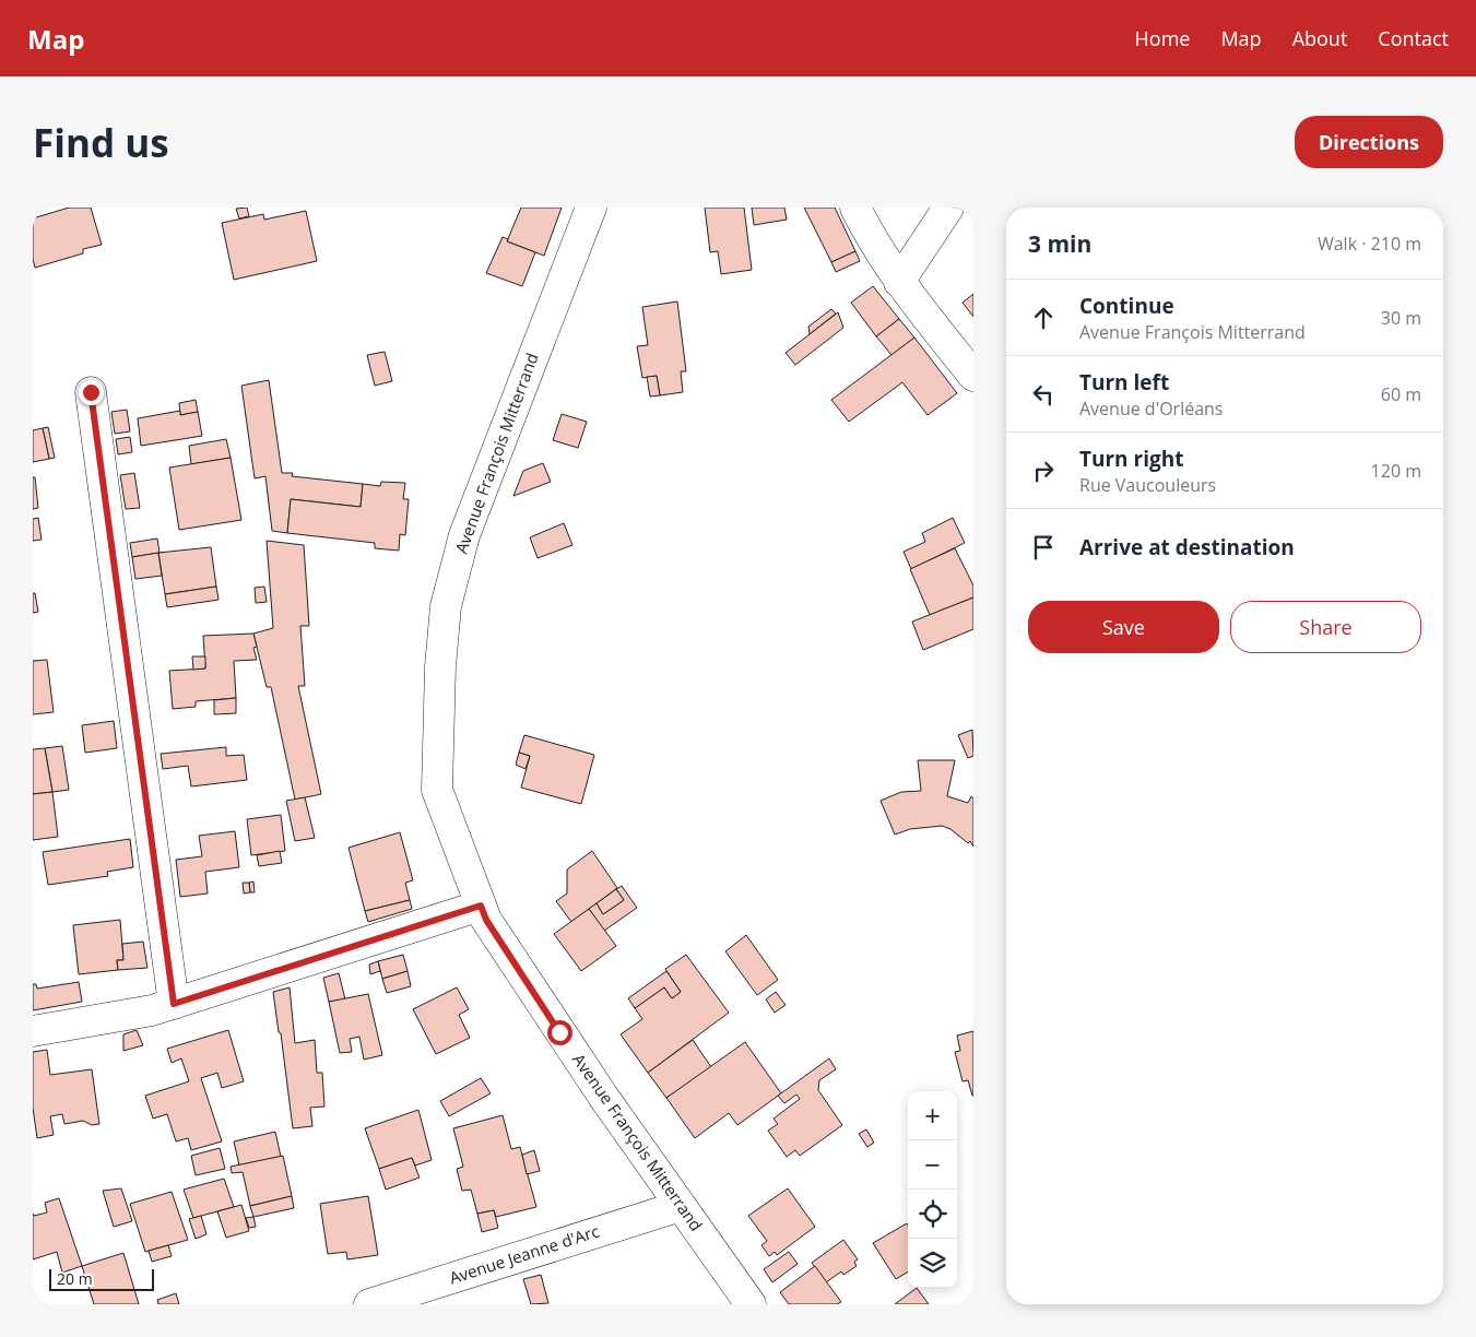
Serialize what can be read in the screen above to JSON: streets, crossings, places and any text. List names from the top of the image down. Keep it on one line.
{"streets":{"street":["Avenue François Mitterrand","Avenue Jeanne d'Arc"]},"crossings":[["Avenue François Mitterrand","Avenue Jeanne d'Arc"]],"scale_bar":"20 m","page":{"header":"Map","nav":["Home","Map","About","Contact"],"buttons":["Directions",["Save","Share"]],"title":"Find us","heading":["3 min","Walk · 210 m"],"list":[["Continue","Avenue François Mitterrand","30 m"],["Turn left","Avenue d'Orléans","60 m"],["Turn right","Rue Vaucouleurs","120 m"],"Arrive at destination"],"map_buttons":["+","−"],"scale":"20 m"}}
